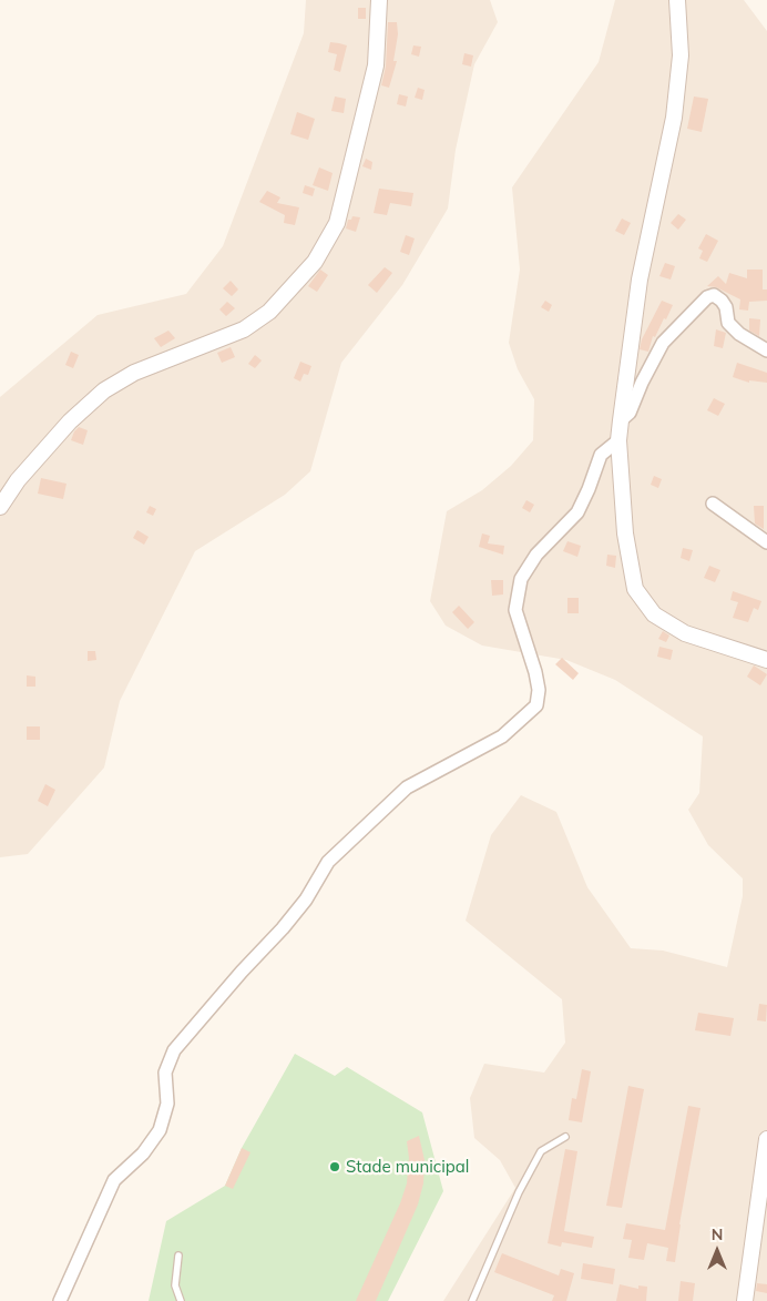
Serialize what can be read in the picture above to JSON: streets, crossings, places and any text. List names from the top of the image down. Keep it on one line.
{"places":["Stade municipal"],"north":"top"}
